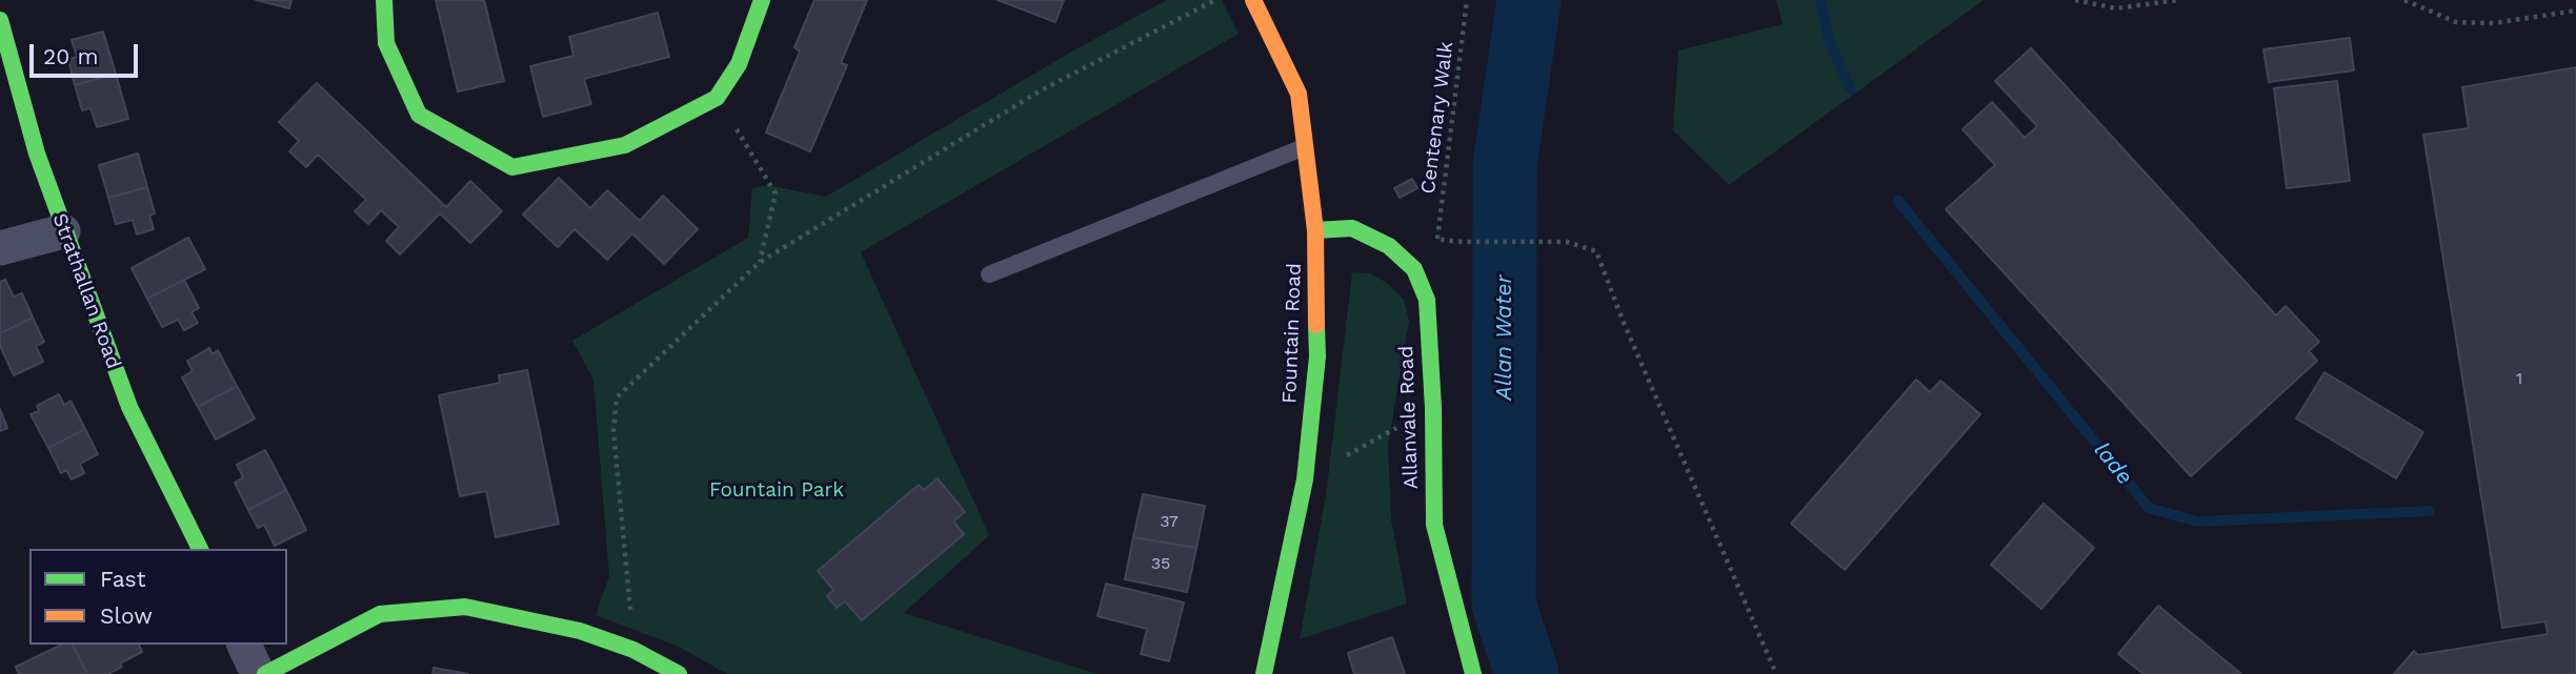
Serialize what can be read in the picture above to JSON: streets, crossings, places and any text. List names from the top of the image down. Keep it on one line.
{"streets":{"street":["Strathallan Road","Fountain Road","Allanvale Road"],"path":["Centenary Walk"]},"crossings":[["Fountain Road","Allanvale Road"]],"water":["Allan Water","lade"],"parks":["Fountain Park"],"house_numbers":["1","37","35"],"legend":["Fast","Slow"],"scale_bar":"20 m"}
